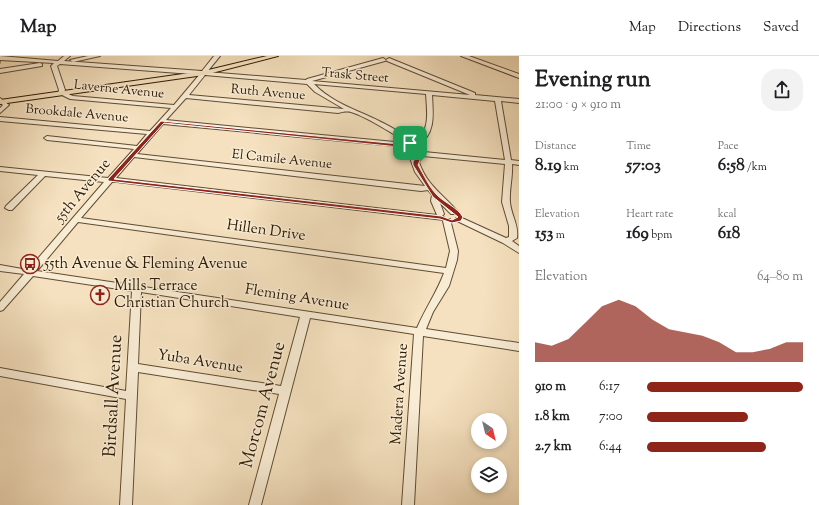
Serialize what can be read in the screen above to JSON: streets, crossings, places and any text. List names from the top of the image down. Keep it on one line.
{"streets":{"street":["Trask Street","Laverne Avenue","Ruth Avenue","Brookdale Avenue","El Camile Avenue","55th Avenue","Hillen Drive","Fleming Avenue","Yuba Avenue","Madera Avenue","Birdsall Avenue","Morcom Avenue"]},"crossings":[["Trask Street","55th Avenue"],["Laverne Avenue","55th Avenue"],["Ruth Avenue","55th Avenue"],["Brookdale Avenue","55th Avenue"],["El Camile Avenue","55th Avenue"],["55th Avenue","Hillen Drive"],["55th Avenue","Fleming Avenue"],["Hillen Drive","Madera Avenue"],["Fleming Avenue","Madera Avenue"],["Fleming Avenue","Birdsall Avenue"],["Fleming Avenue","Morcom Avenue"],["Yuba Avenue","Birdsall Avenue"],["Yuba Avenue","Morcom Avenue"]],"places":{"bus stop":["55th Avenue & Fleming Avenue"],"church":["Mills Terrace Christian Church"]},"north":"bottom right","page":{"header":"Map","nav":["Map","Directions","Saved"],"heading":["Evening run","21:00 · 9 × 910 m"],"stats":[["Distance","8.19 km"],["Time","57:03"],["Pace","6:58 /km"],["Elevation","153 m"],["Heart rate","169 bpm"],["kcal","618"]],"chart":["Elevation","64–80 m"],"list":[{"name":"910 m","note":"6:17"},{"name":"1.8 km","note":"7:00"},{"name":"2.7 km","note":"6:44"}]}}
